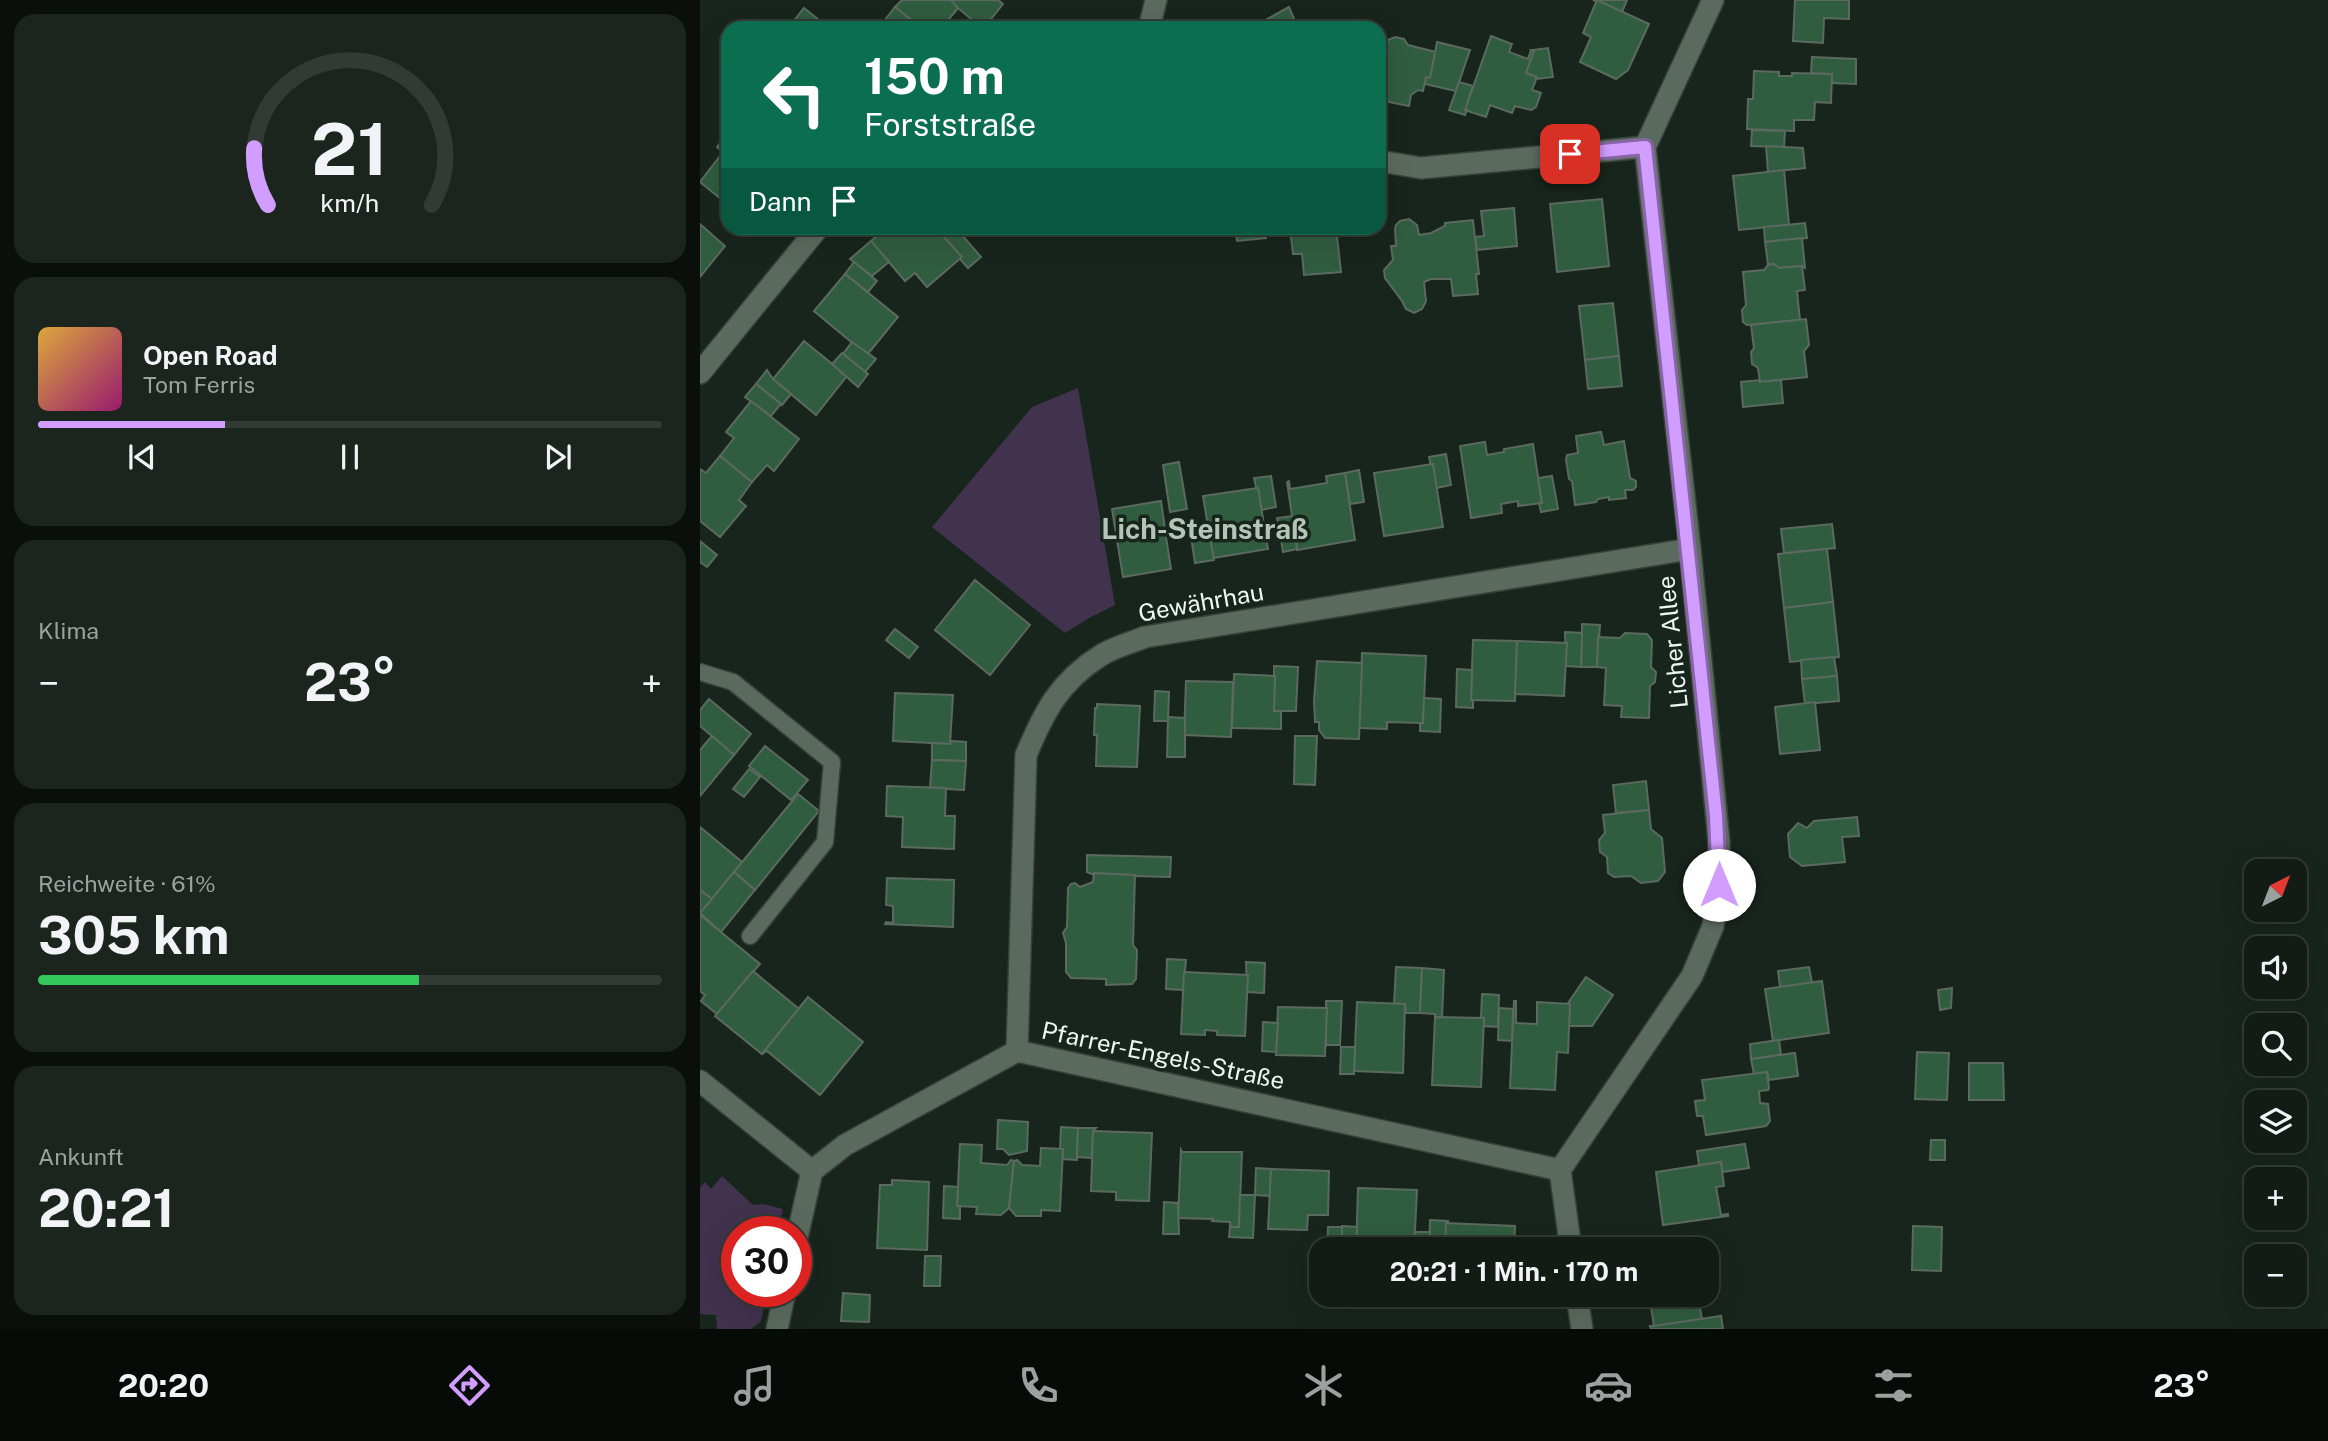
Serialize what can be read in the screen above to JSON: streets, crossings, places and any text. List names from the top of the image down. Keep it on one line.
{"streets":{"street":["Gewährhau","Licher Allee","Pfarrer-Engels-Straße"]},"crossings":[["Gewährhau","Licher Allee"],["Gewährhau","Pfarrer-Engels-Straße"],["Licher Allee","Pfarrer-Engels-Straße"]],"districts":["Lich-Steinstraß"],"north":"top right","page":{"turn":["150 m","Forststraße"],"then":"Dann","song":["Open Road","Tom Ferris"],"tile":["Klima",["Reichweite · 61%","305 km"],["Ankunft","20:21"]],"heat":["−","23°","+"],"map_buttons":["+","−"],"limit":"30","trip":"20:21 · 1 Min. · 170 m","tabs":["20:20","23°"],"gauge":["21","km/h"]}}
